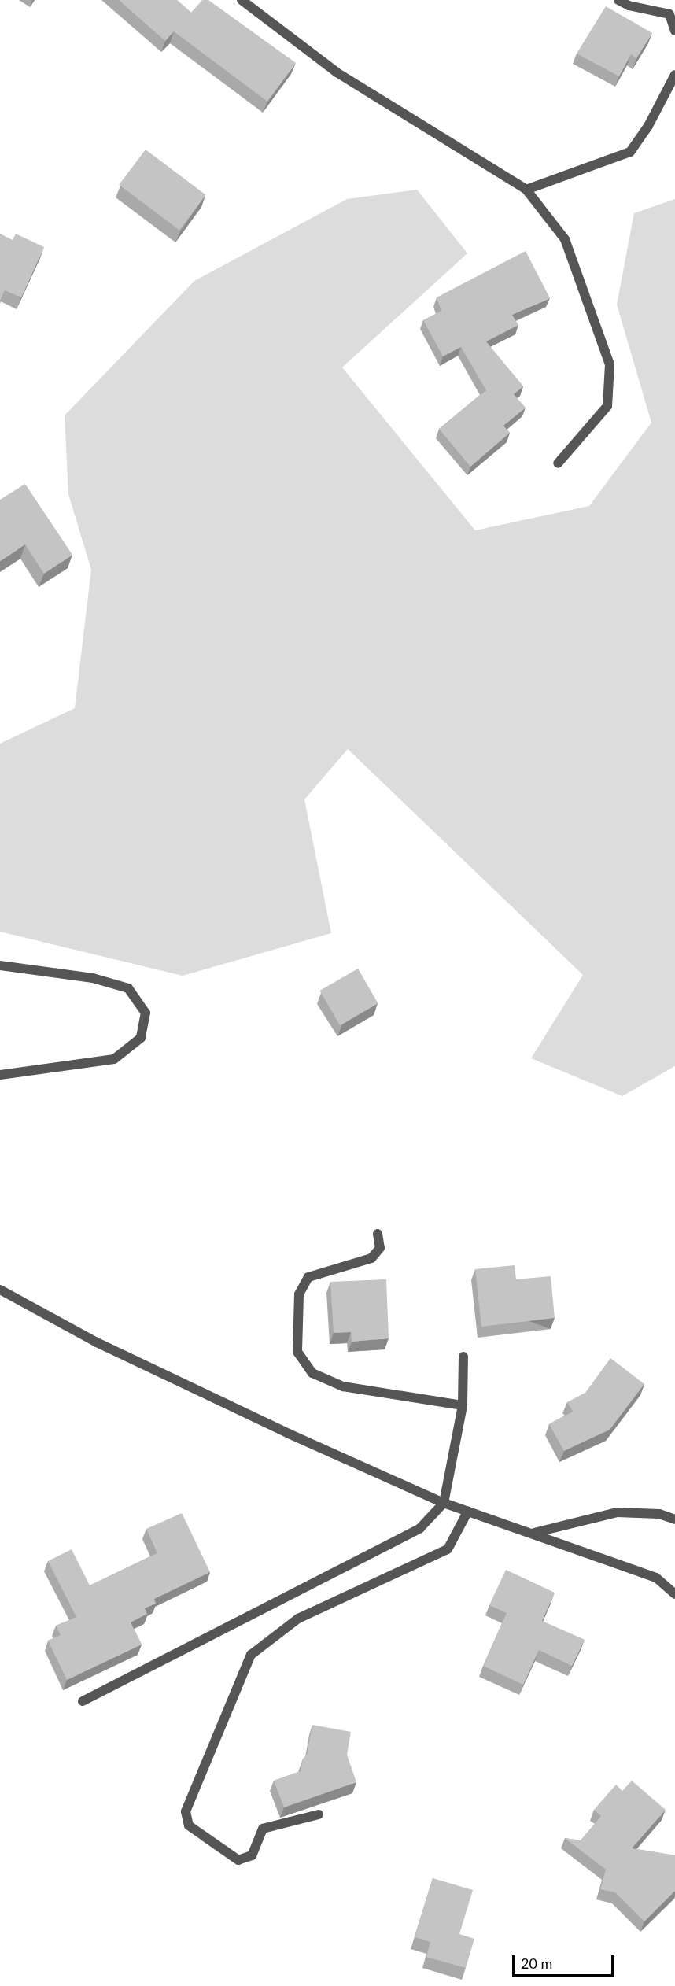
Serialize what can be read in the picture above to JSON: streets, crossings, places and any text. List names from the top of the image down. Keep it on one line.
{"scale_bar":"20 m"}
